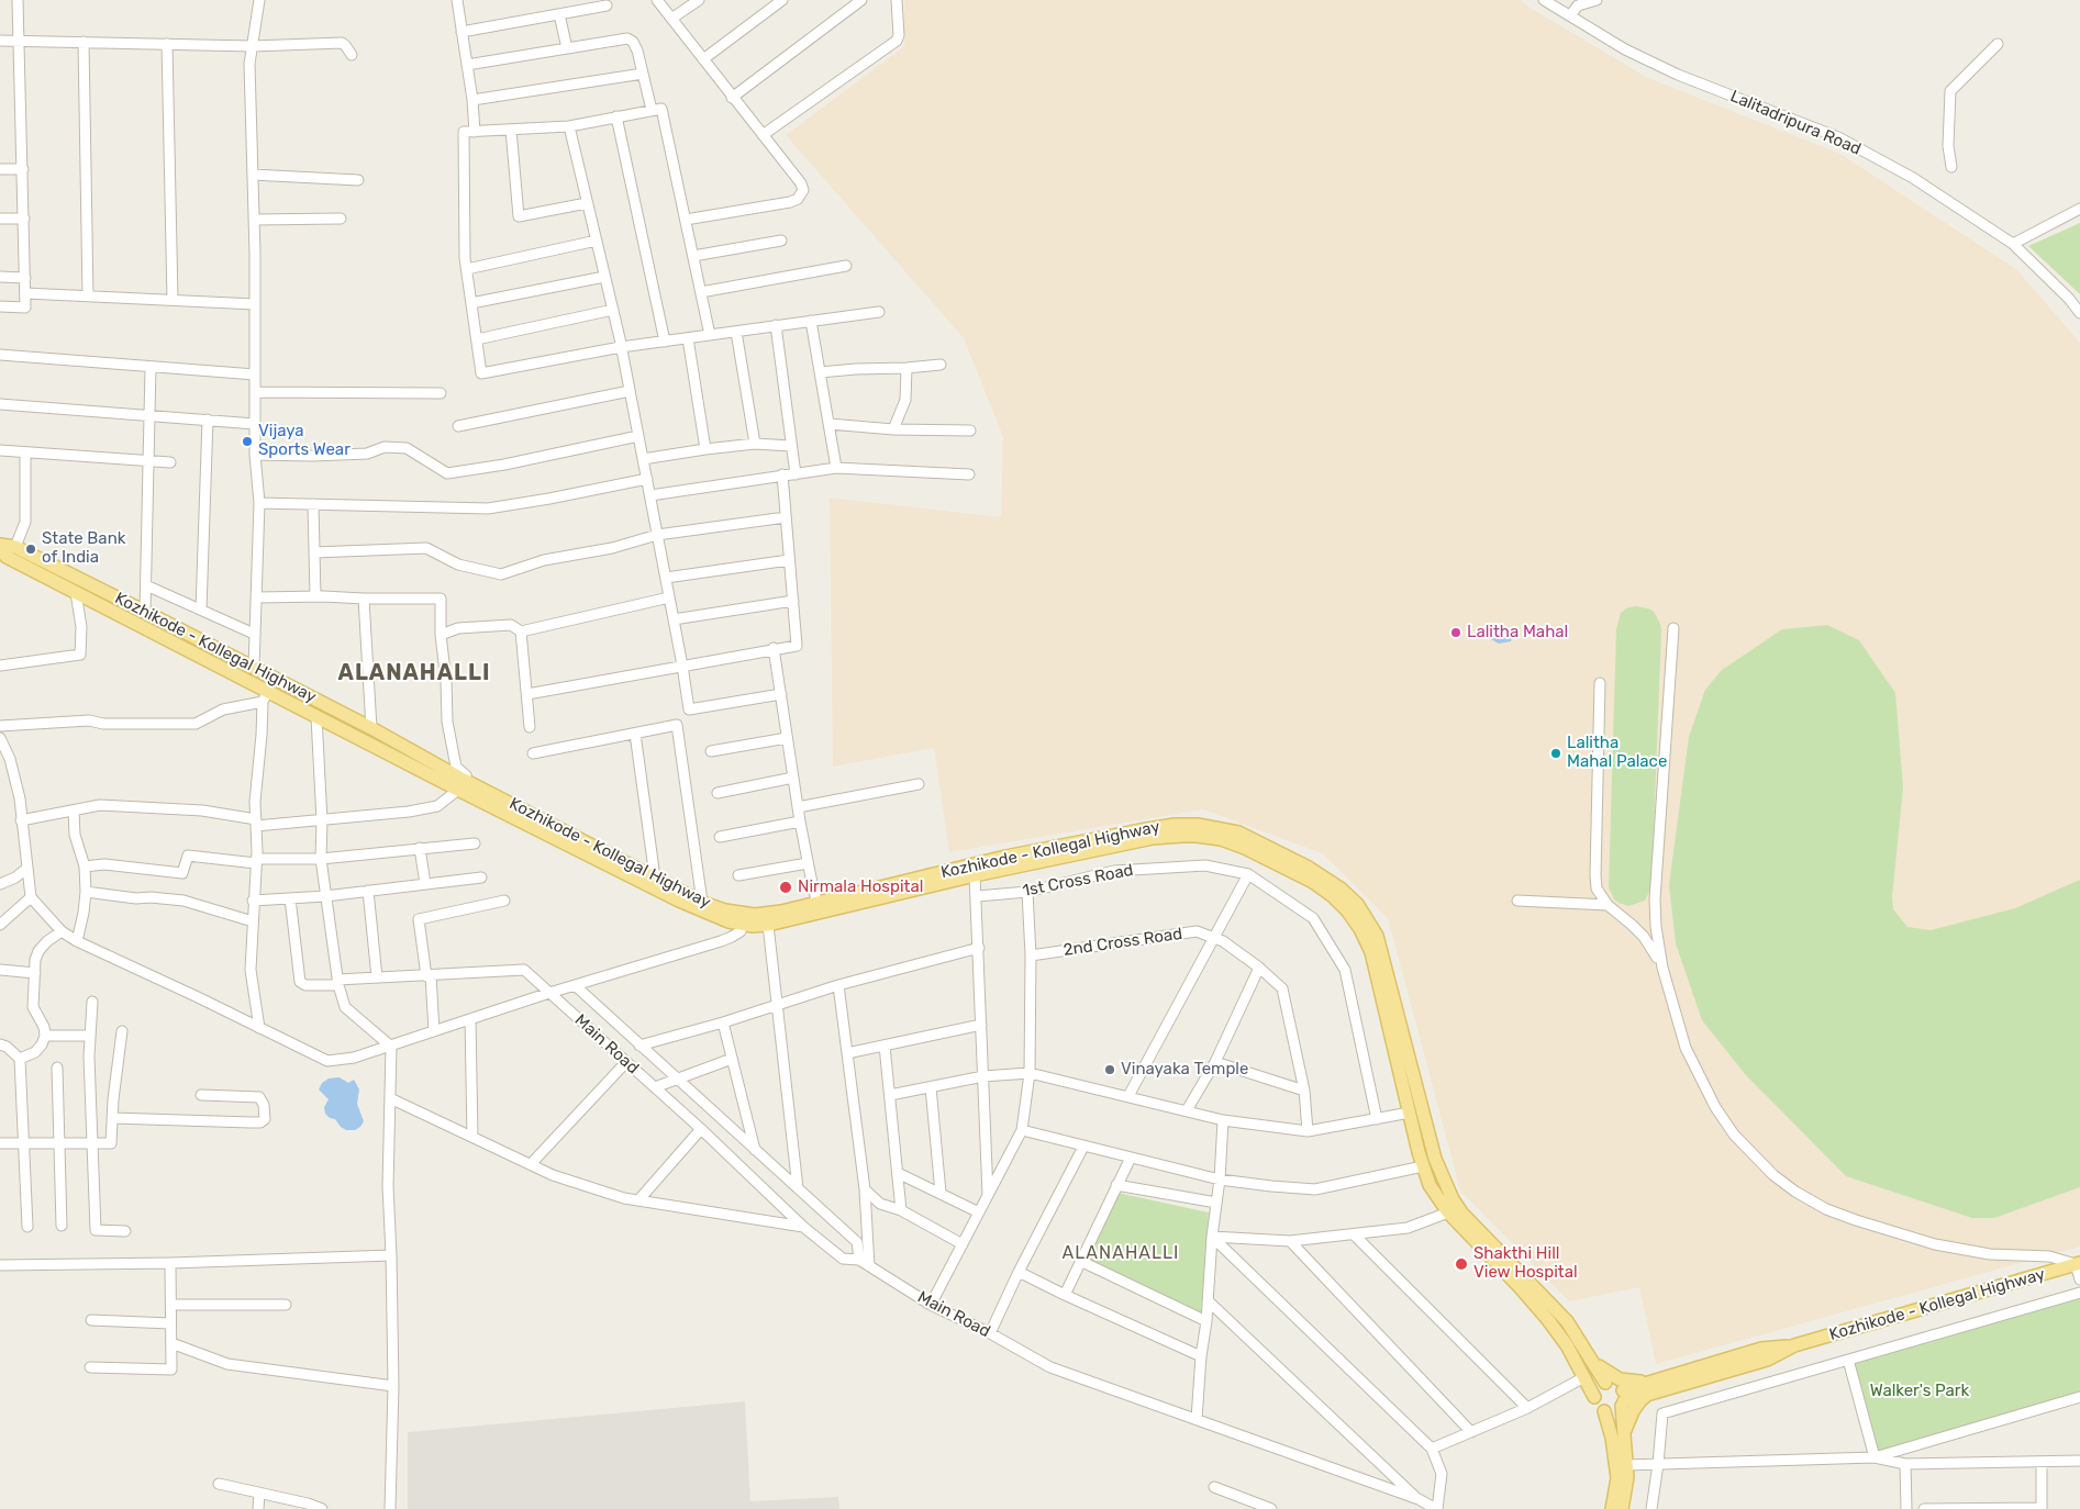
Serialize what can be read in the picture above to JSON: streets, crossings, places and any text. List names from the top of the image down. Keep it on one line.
{"streets":{"main road":["Kozhikode - Kollegal Highway"],"street":["Lalitadripura Road","1st Cross Road","2nd Cross Road","Main Road"]},"districts":["ALANAHALLI","ALANAHALLI"],"parks":["Walker's Park"],"places":["Vijaya Sports Wear","State Bank of India","Lalitha Mahal","Lalitha Mahal Palace","Nirmala Hospital","Vinayaka Temple","Shakthi Hill View Hospital"]}
